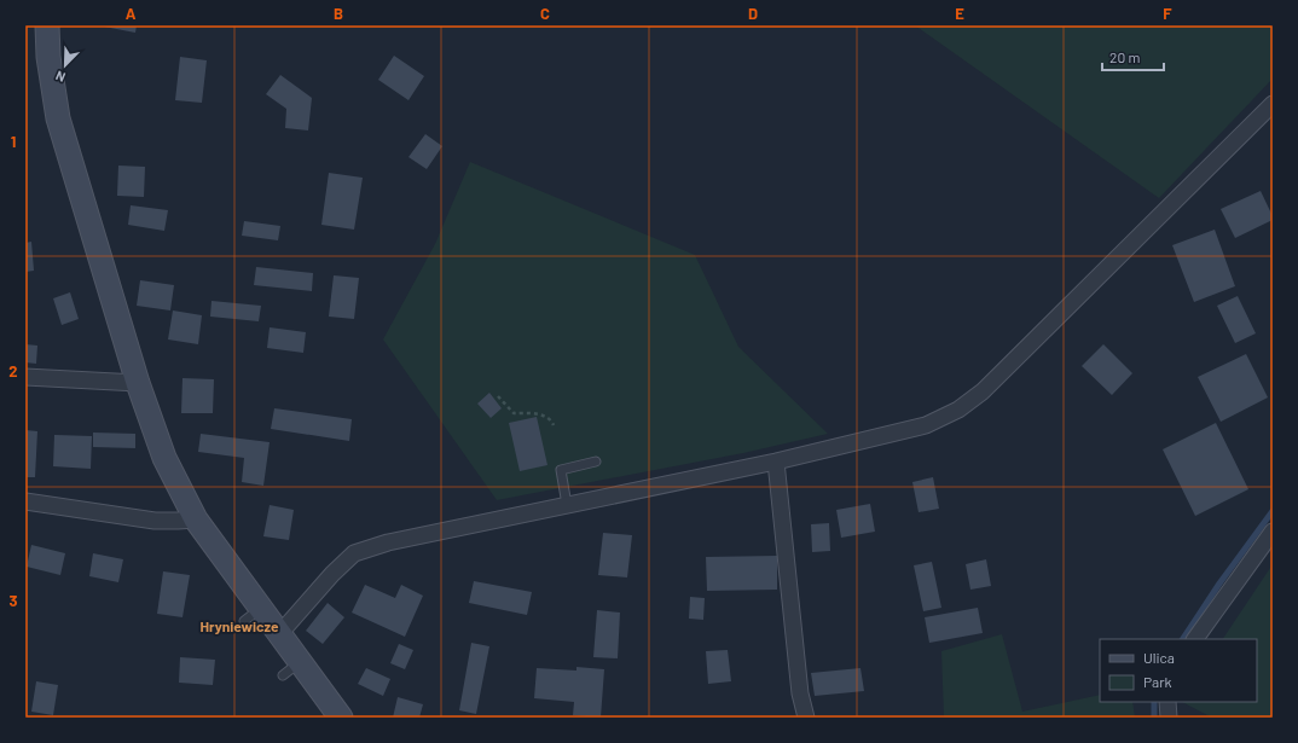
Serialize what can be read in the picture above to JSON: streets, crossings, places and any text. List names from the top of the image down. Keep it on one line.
{"districts":["Hryniewicze"],"legend":["Ulica","Park"],"scale_bar":"20 m","north":"bottom left","grid":{"columns":["A","B","C","D","E","F"],"rows":["1","2","3"]}}
